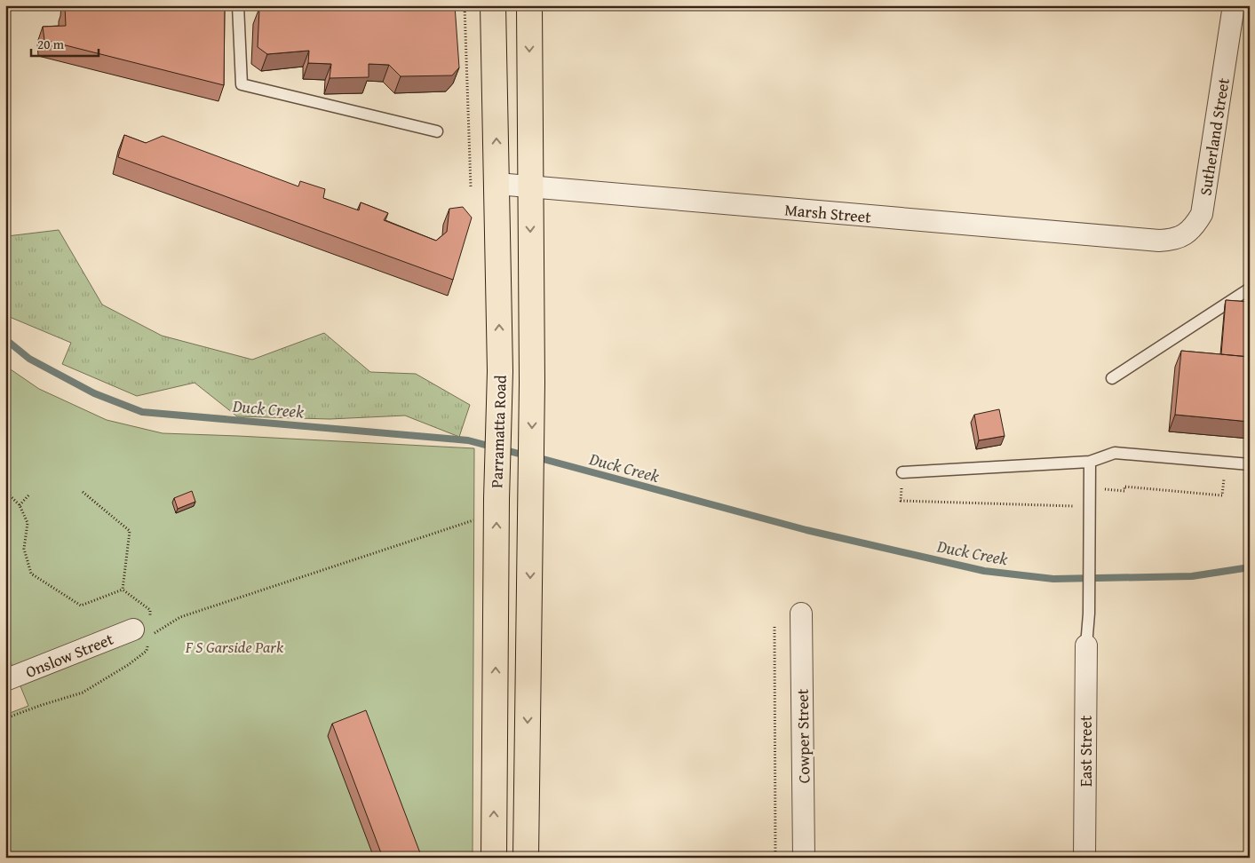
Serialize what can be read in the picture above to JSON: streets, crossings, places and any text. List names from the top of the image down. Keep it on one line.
{"streets":{"highway":["Parramatta Road"],"street":["Sutherland Street","Marsh Street","Onslow Street","Cowper Street","East Street"]},"crossings":[["Sutherland Street","Marsh Street"],["Marsh Street","Parramatta Road"]],"water":["Duck Creek"],"parks":["F S Garside Park"],"scale_bar":"20 m"}
